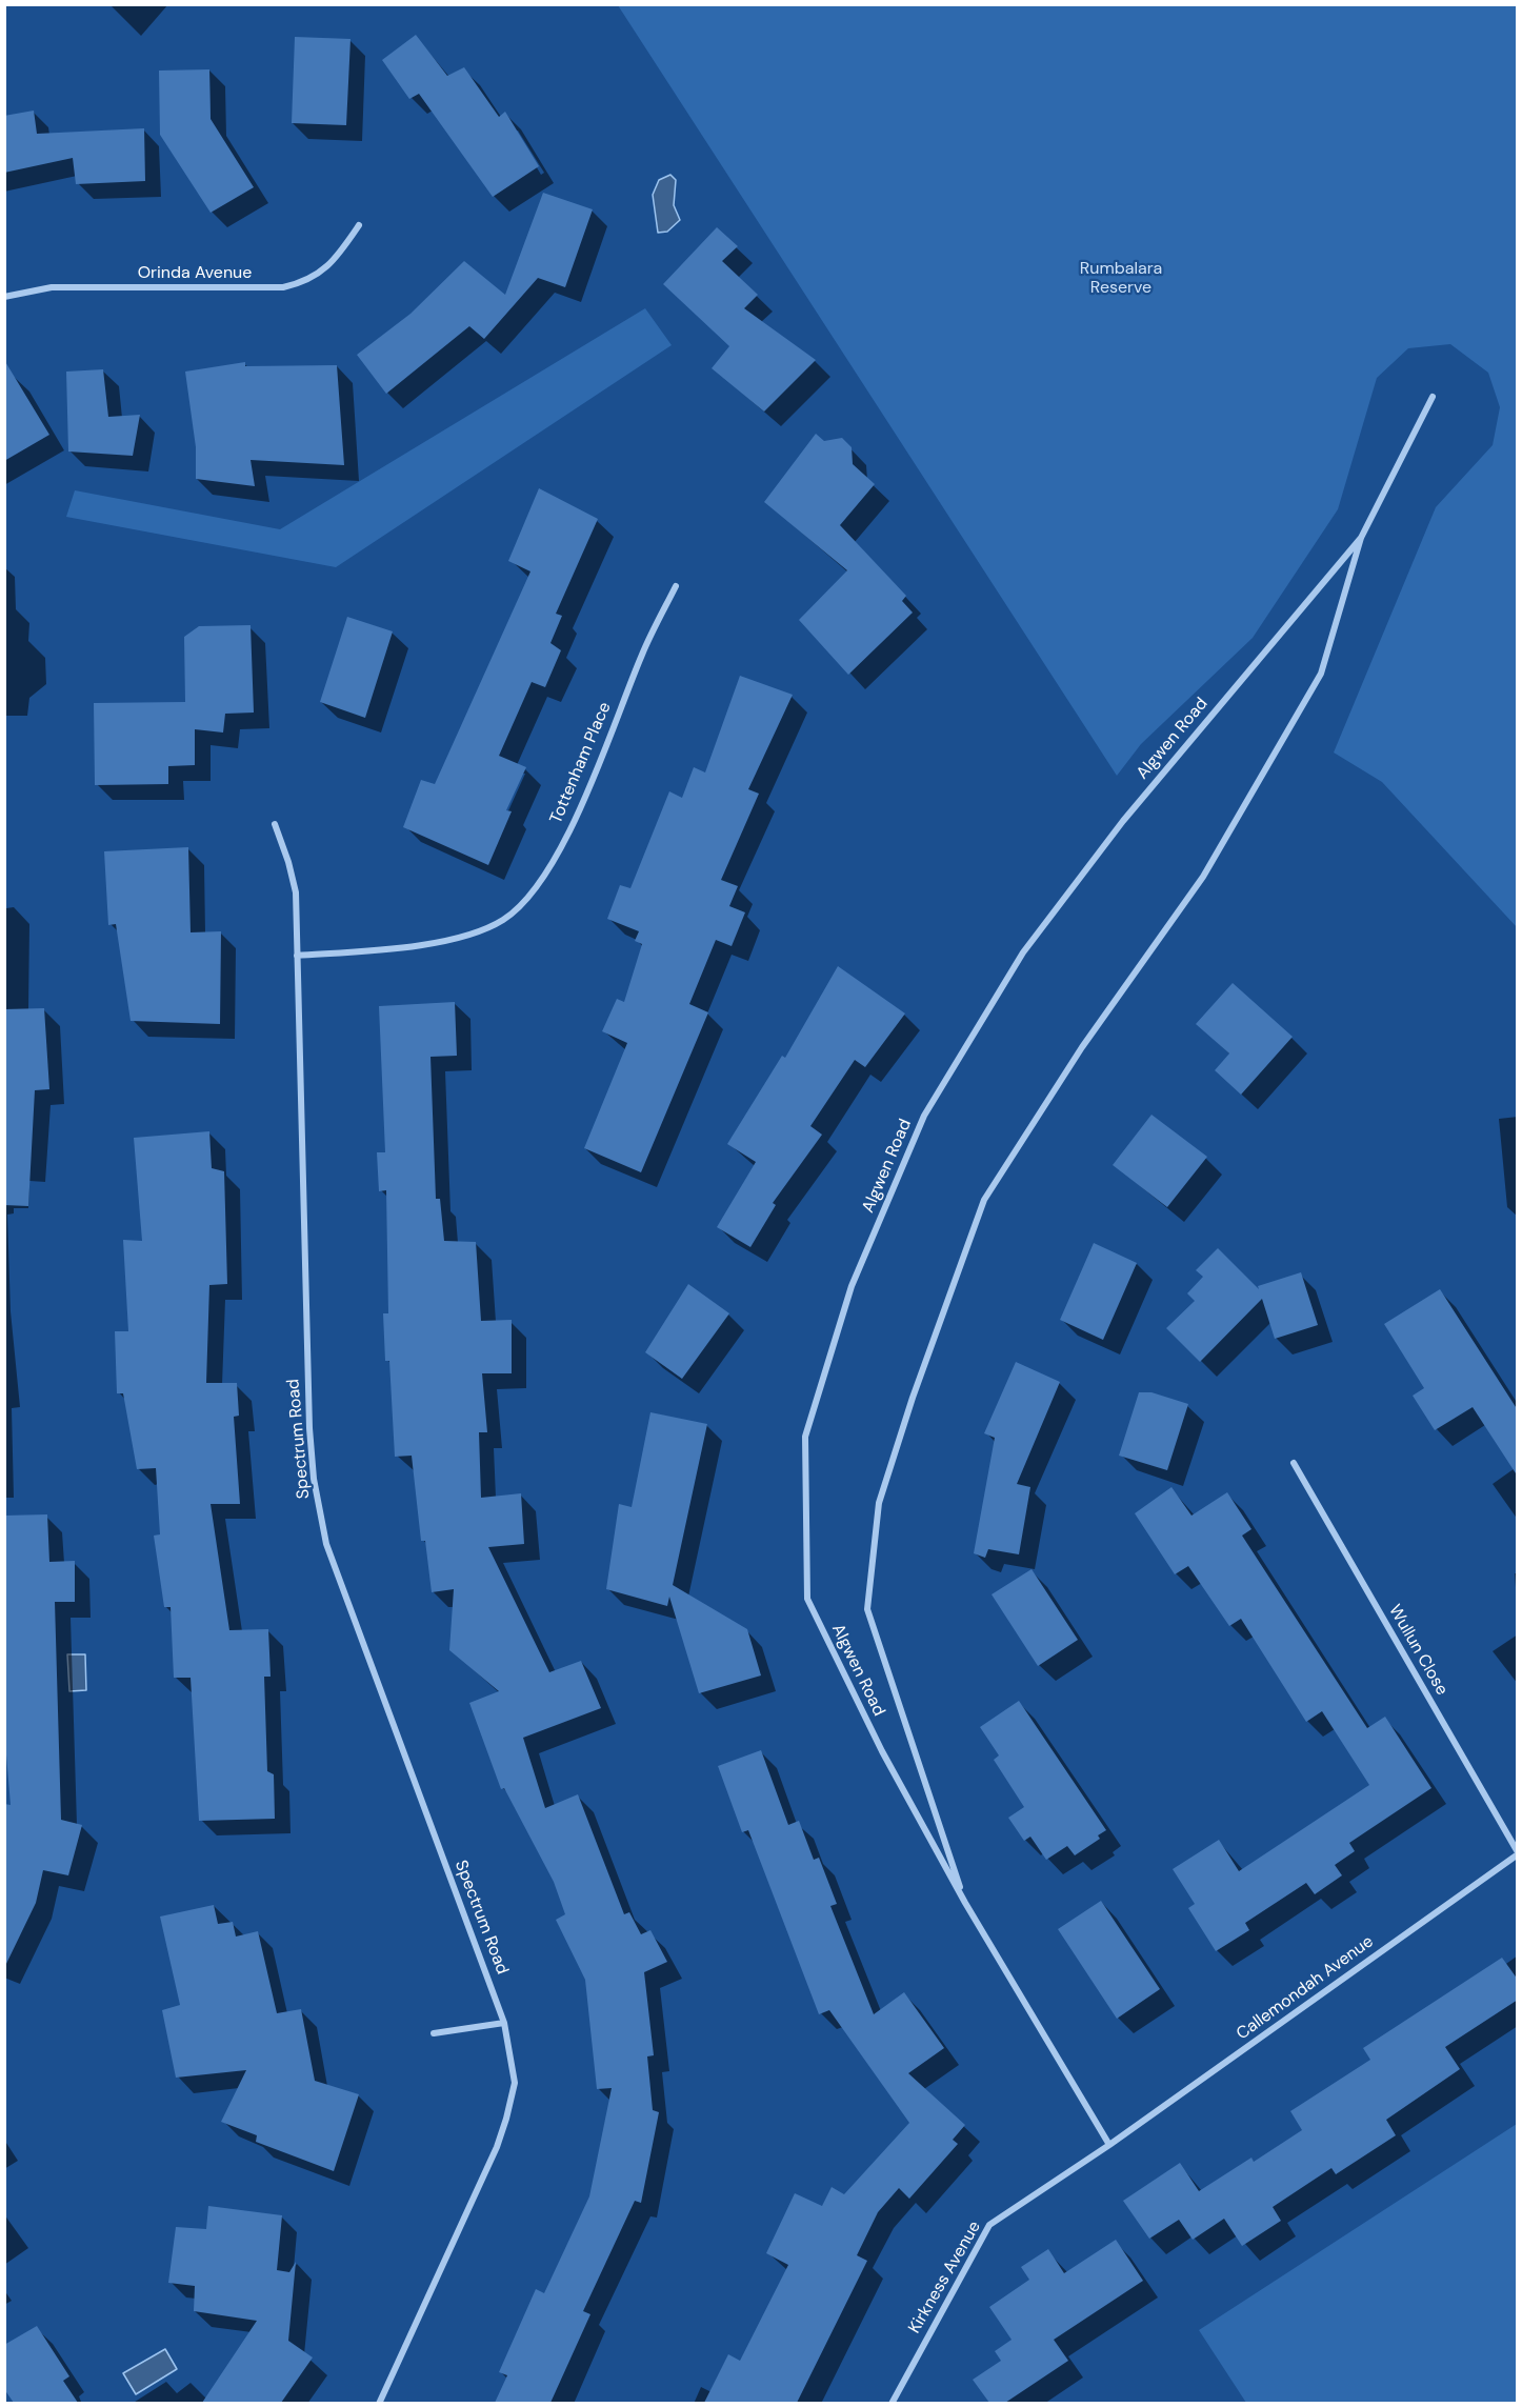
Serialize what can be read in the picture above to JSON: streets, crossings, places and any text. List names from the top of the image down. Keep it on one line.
{"streets":{"street":["Orinda Avenue","Algwen Road","Tottenham Place","Spectrum Road","Wullun Close","Callemondah Avenue","Kirkness Avenue"]},"crossings":[["Algwen Road","Callemondah Avenue"],["Algwen Road","Kirkness Avenue"],["Tottenham Place","Spectrum Road"],["Wullun Close","Callemondah Avenue"],["Callemondah Avenue","Kirkness Avenue"]],"parks":["Rumbalara Reserve"]}
